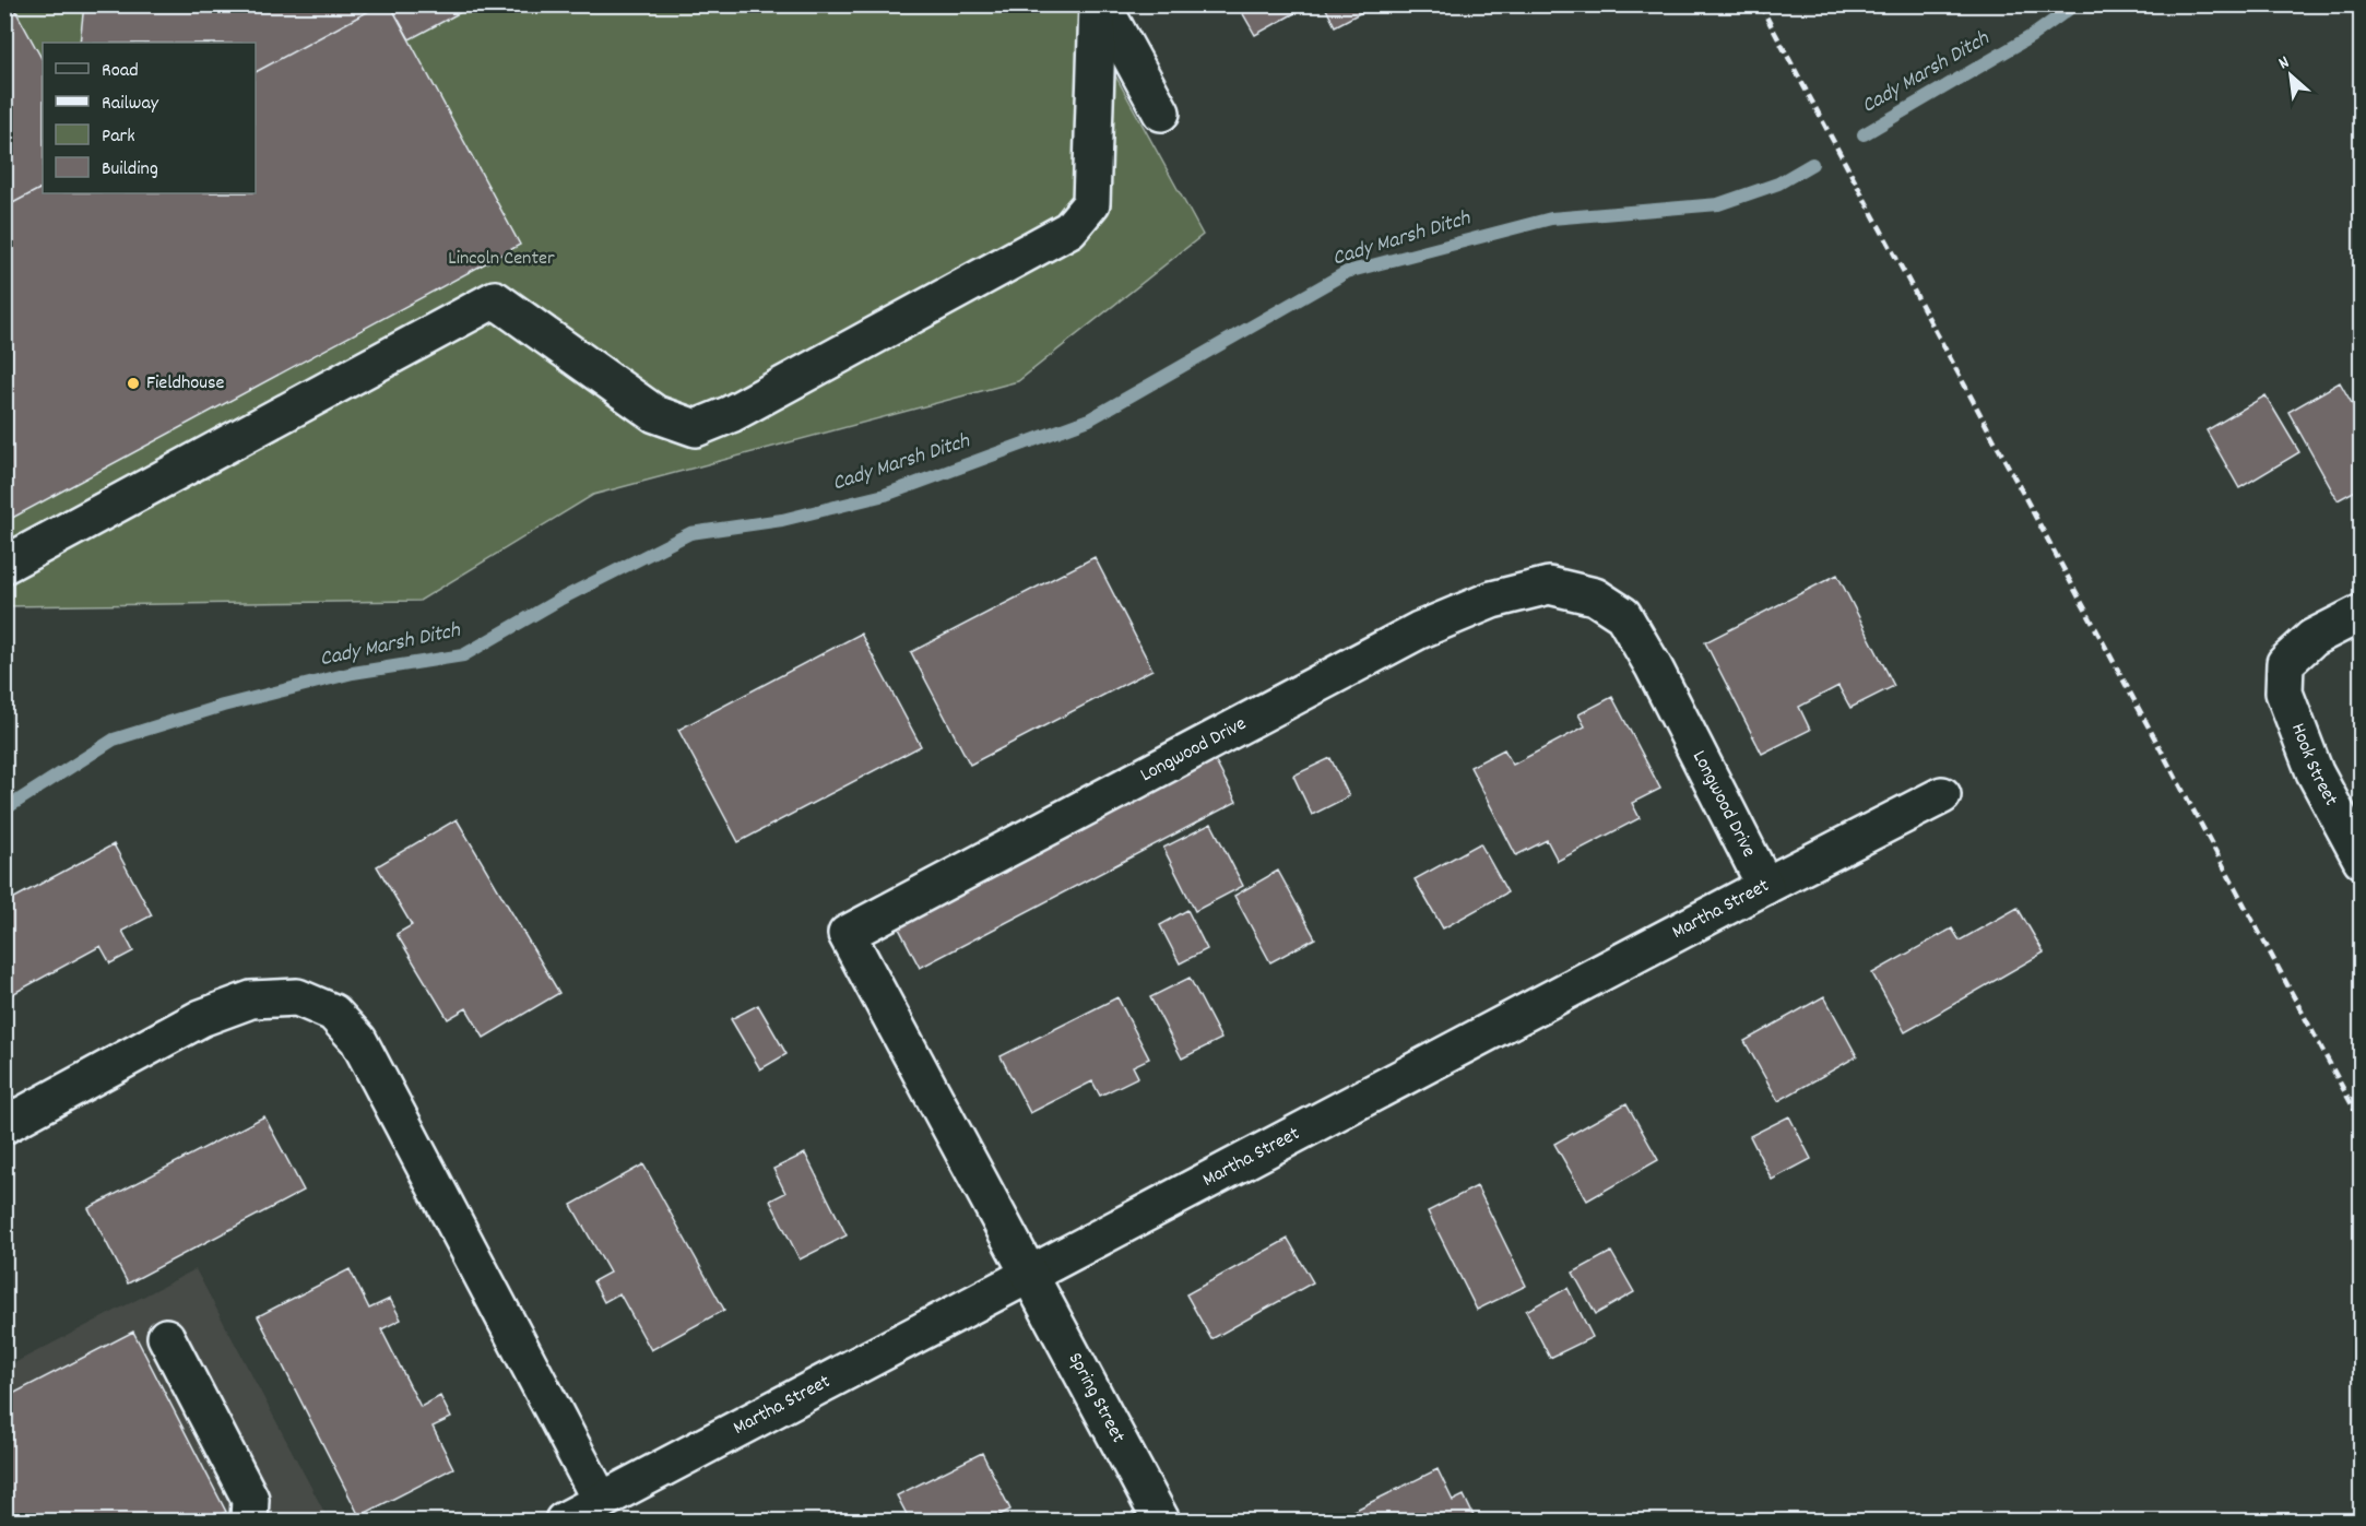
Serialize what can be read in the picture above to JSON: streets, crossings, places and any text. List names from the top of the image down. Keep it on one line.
{"streets":{"street":["Longwood Drive","Hook Street","Martha Street","Spring Street"]},"crossings":[["Longwood Drive","Martha Street"],["Longwood Drive","Spring Street"],["Martha Street","Spring Street"]],"water":["Cady Marsh Ditch"],"parks":["Lincoln Center"],"places":["Fieldhouse"],"legend":["Road","Railway","Park","Building"],"north":"top left"}
